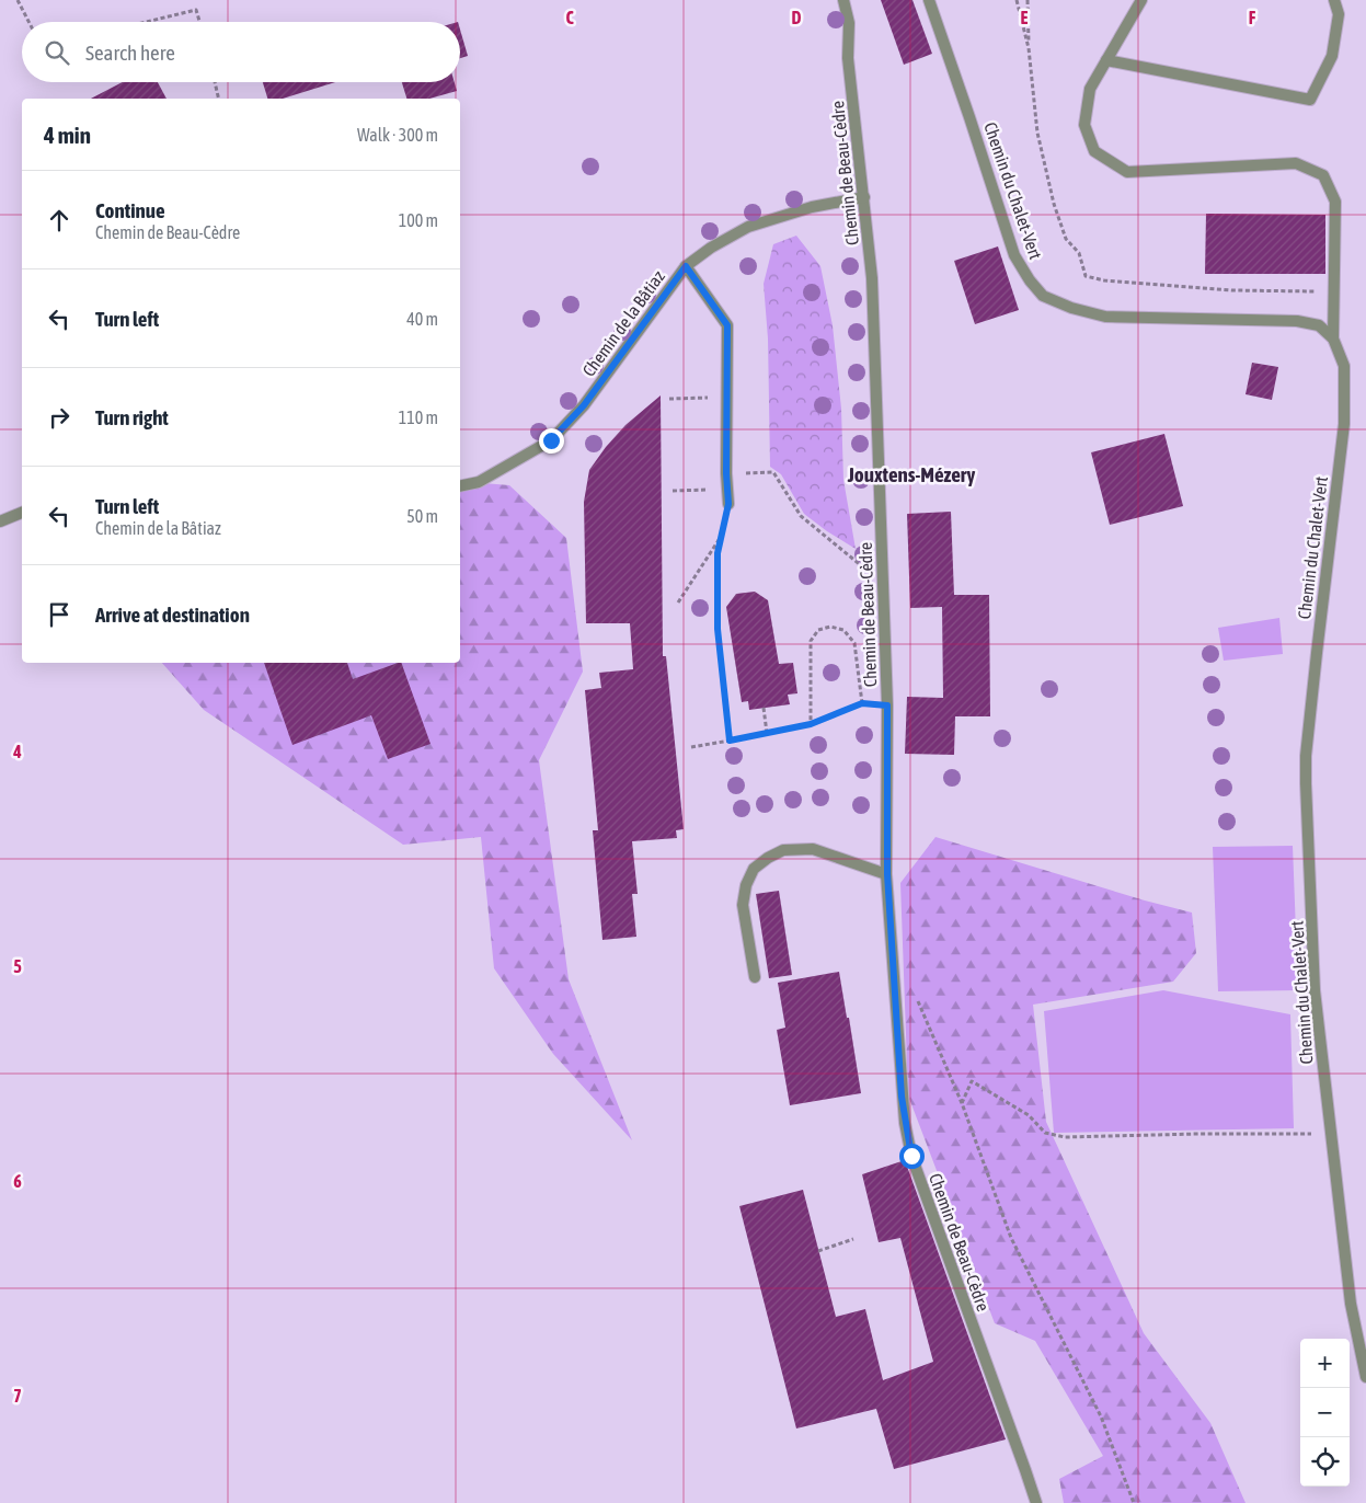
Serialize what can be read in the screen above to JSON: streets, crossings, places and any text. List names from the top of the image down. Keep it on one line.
{"streets":{"street":["Chemin de Beau-Cèdre","Chemin du Chalet-Vert","Chemin de la Bâtiaz"]},"crossings":[["Chemin de Beau-Cèdre","Chemin de la Bâtiaz"]],"districts":["Jouxtens-Mézery"],"page":{"search":"Search here","heading":["4 min","Walk · 300 m"],"list":[["Continue","Chemin de Beau-Cèdre","100 m"],["Turn left","40 m"],["Turn right","110 m"],["Turn left","Chemin de la Bâtiaz","50 m"],"Arrive at destination"],"map_buttons":["+","−"]},"grid":{"columns":["C","D","E","F"],"rows":["4","5","6","7"]}}
